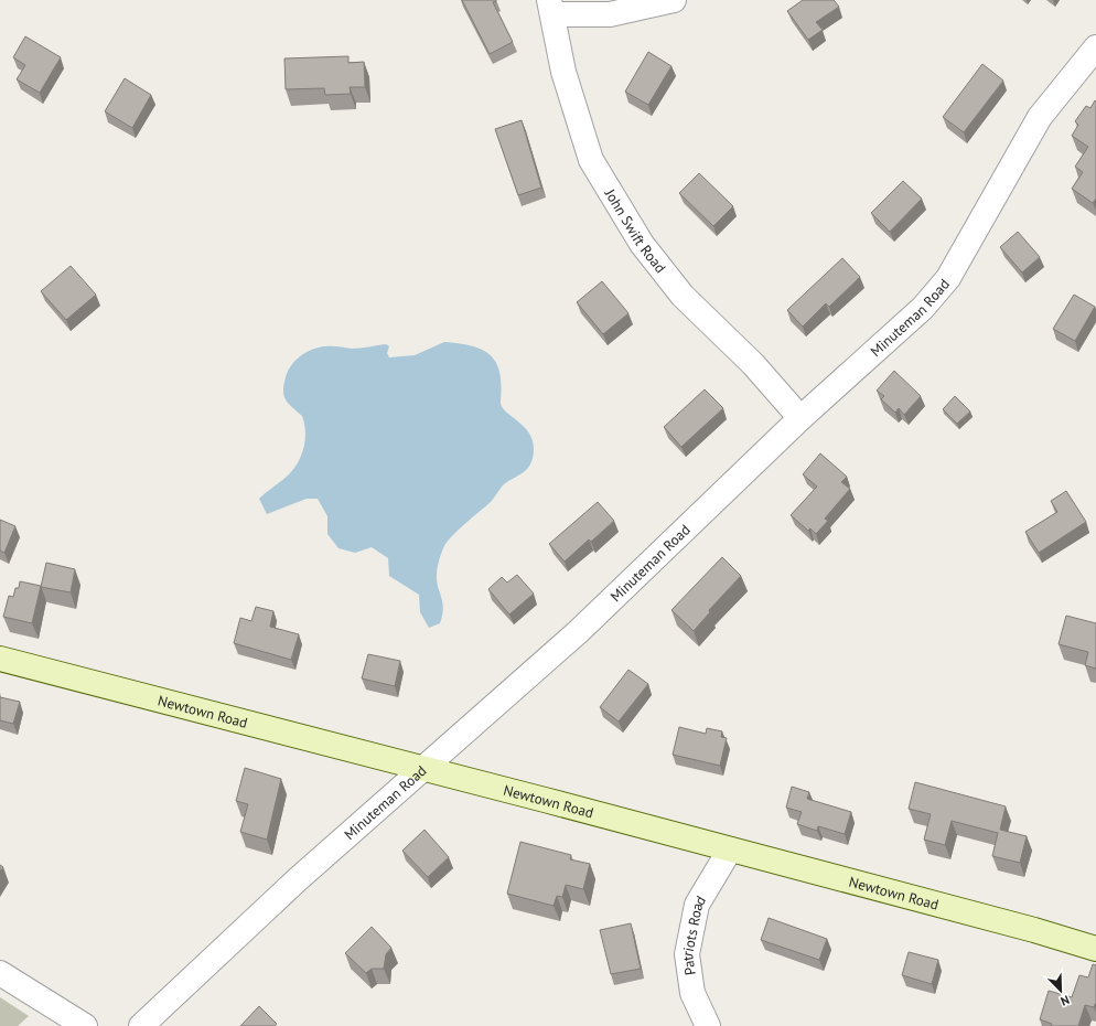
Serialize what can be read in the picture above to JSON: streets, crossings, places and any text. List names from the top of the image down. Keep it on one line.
{"streets":{"street":["John Swift Road","Minuteman Road","Newtown Road","Patriots Road"]},"crossings":[["John Swift Road","Minuteman Road"],["Minuteman Road","Newtown Road"],["Newtown Road","Patriots Road"]],"north":"bottom right"}
